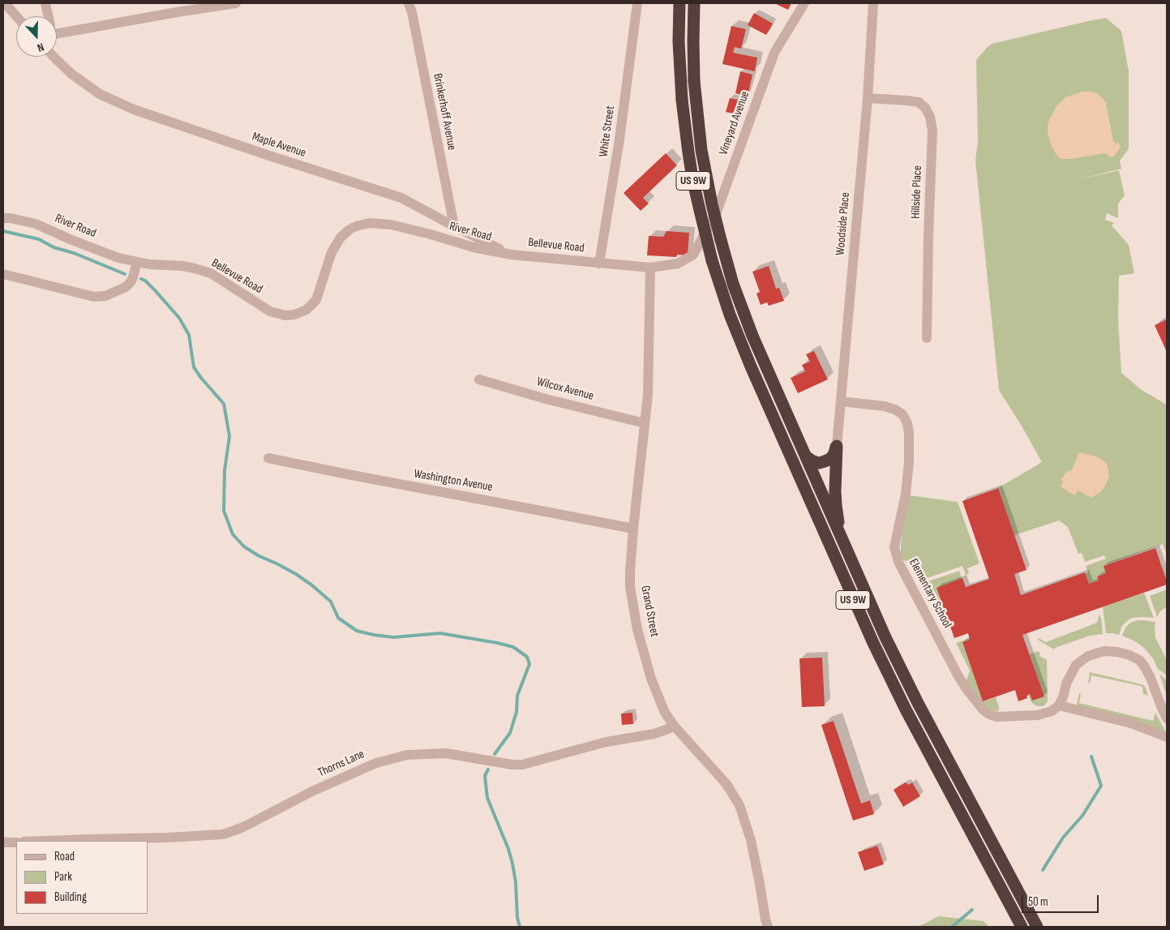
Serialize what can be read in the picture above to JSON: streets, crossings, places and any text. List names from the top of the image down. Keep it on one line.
{"streets":{"highway":["US 9W"],"street":["Brinkerhoff Avenue","Vineyard Avenue","White Street","Maple Avenue","Hillside Place","Woodside Place","River Road","Bellevue Road","Wilcox Avenue","Washington Avenue","Elementary School","Grand Street","Thorns Lane"]},"crossings":[["Brinkerhoff Avenue","Maple Avenue"],["Vineyard Avenue","White Street"],["Vineyard Avenue","Bellevue Road"],["Vineyard Avenue","Grand Street"],["White Street","Bellevue Road"],["Maple Avenue","River Road"],["Maple Avenue","Bellevue Road"],["Hillside Place","Woodside Place"],["Woodside Place","Elementary School"],["River Road","Bellevue Road"],["Wilcox Avenue","Grand Street"],["Washington Avenue","Grand Street"],["Grand Street","Thorns Lane"]],"legend":["Road","Park","Building"],"scale_bar":"50 m","north":"bottom"}
